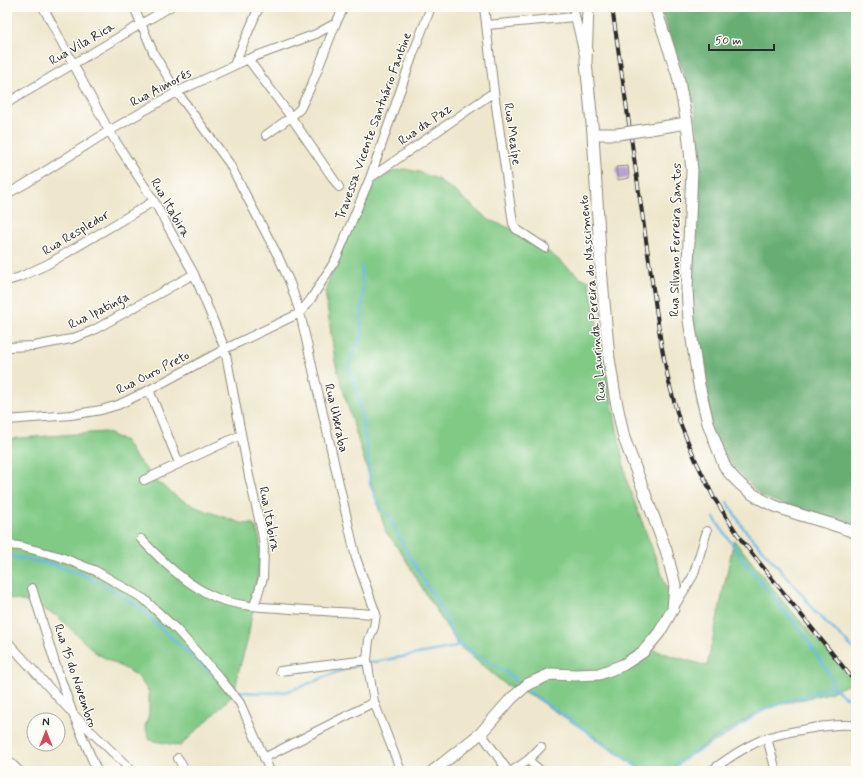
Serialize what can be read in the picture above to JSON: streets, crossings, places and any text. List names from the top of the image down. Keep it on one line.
{"streets":{"street":["Rua Vila Rica","Rua Aimorés","Rua da Paz","Travessa Vicente Santuário Fantine","Rua Meaípe","Rua Itabira","Rua Respledor","Rua Silvano Ferreira Santos","Rua Laurinda Pereira do Nascimento","Rua Ipatinga","Rua Ouro Preto","Rua Uberaba","Rua 15 do Novembro"]},"crossings":[["Rua Vila Rica","Rua Itabira"],["Rua Vila Rica","Rua Uberaba"],["Rua Aimorés","Rua Itabira"],["Rua Aimorés","Rua Uberaba"],["Rua da Paz","Travessa Vicente Santuário Fantine"],["Rua da Paz","Rua Meaípe"],["Travessa Vicente Santuário Fantine","Rua Ouro Preto"],["Travessa Vicente Santuário Fantine","Rua Uberaba"],["Rua Itabira","Rua Respledor"],["Rua Itabira","Rua Ipatinga"],["Rua Itabira","Rua Ouro Preto"],["Rua Ouro Preto","Rua Uberaba"]],"scale_bar":"50 m","north":"top"}
